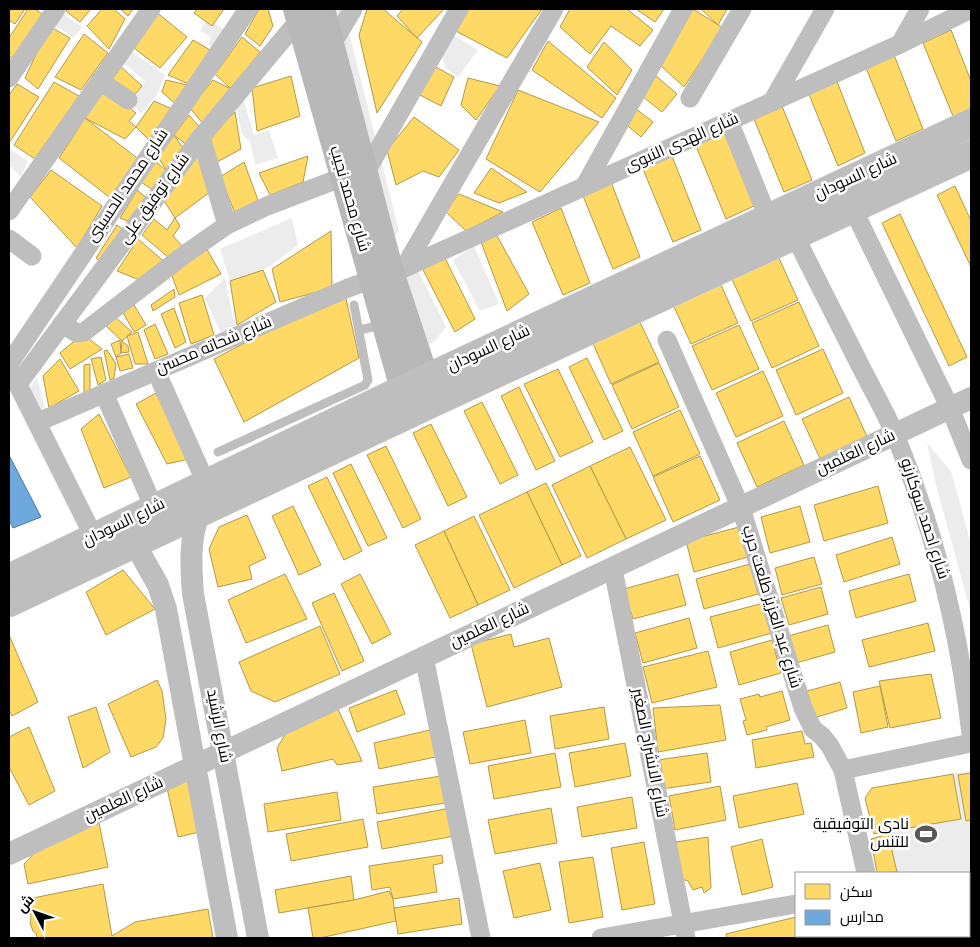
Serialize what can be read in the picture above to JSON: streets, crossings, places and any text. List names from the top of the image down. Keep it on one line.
{"streets":{"main road":["شارع السودان","شارع محمد نجيب"],"street":["شارع الهدى النبوى","شارع محمد الحسينى","شارع توفيق على","شارع شحاته محسن","شارع العلمين","شارع احمد سوكارنو","شارع عبد العزيز طلعت حرب","شارع الرشيد","شارع الانشراح الصغير"]},"crossings":[["شارع الهدى النبوى","شارع محمد نجيب"],["شارع الهدى النبوى","شارع شحاته محسن"],["شارع السودان","شارع محمد نجيب"],["شارع السودان","شارع احمد سوكارنو"],["شارع السودان","شارع الرشيد"],["شارع توفيق على","شارع محمد نجيب"],["شارع محمد نجيب","شارع شحاته محسن"],["شارع العلمين","شارع احمد سوكارنو"],["شارع العلمين","شارع عبد العزيز طلعت حرب"],["شارع العلمين","شارع الرشيد"],["شارع العلمين","شارع الانشراح الصغير"]],"places":{"sports":["نادى التوفيقية للتنس"]},"legend":["سكن","مدارس"],"north":"top left"}
